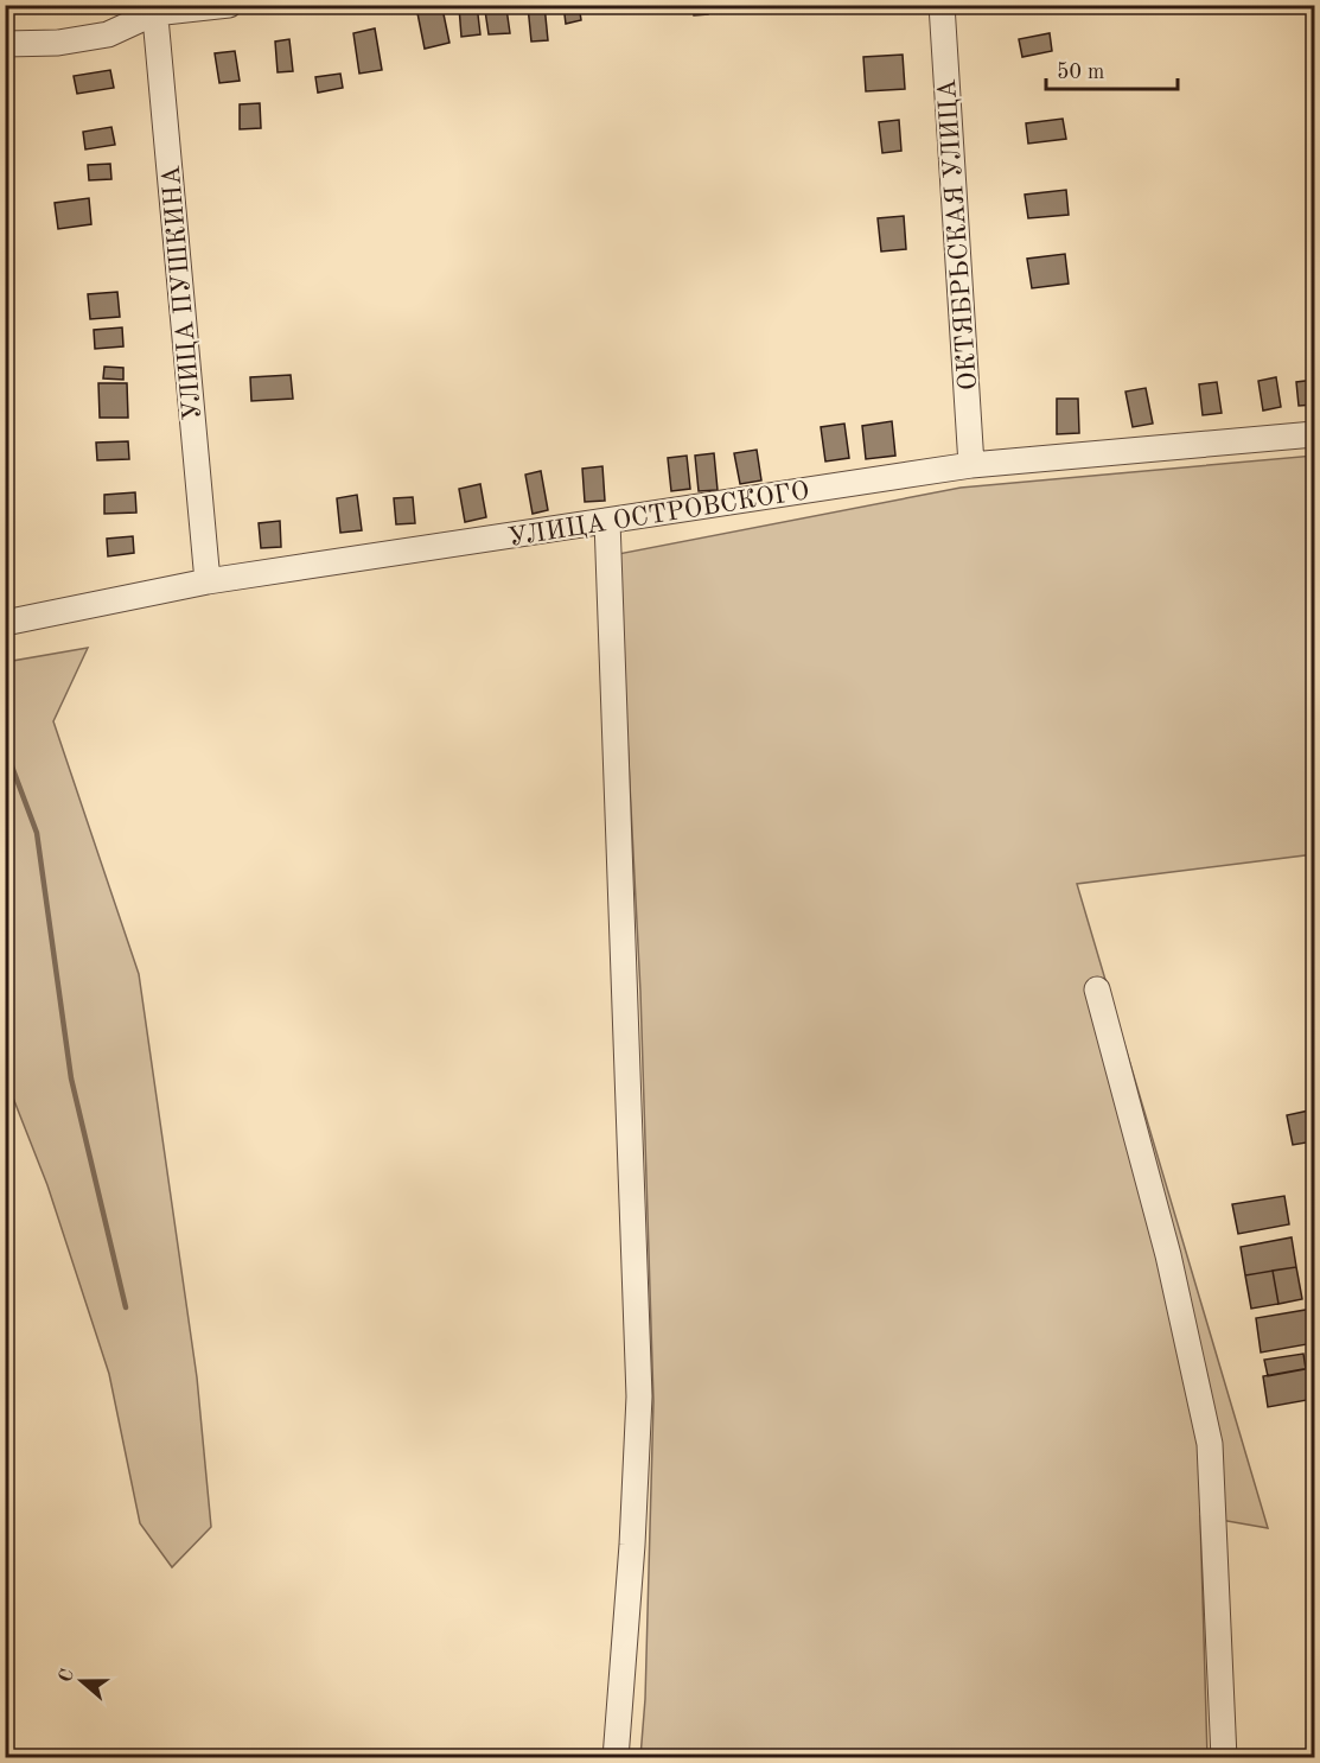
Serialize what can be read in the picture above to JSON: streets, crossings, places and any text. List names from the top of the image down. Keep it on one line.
{"streets":{"street":["ОКТЯБРЬСКАЯ УЛИЦА","УЛИЦА ПУШКИНА","УЛИЦА ОСТРОВСКОГО"]},"crossings":[["ОКТЯБРЬСКАЯ УЛИЦА","УЛИЦА ОСТРОВСКОГО"],["УЛИЦА ПУШКИНА","УЛИЦА ОСТРОВСКОГО"]],"scale_bar":"50 m","north":"left"}
